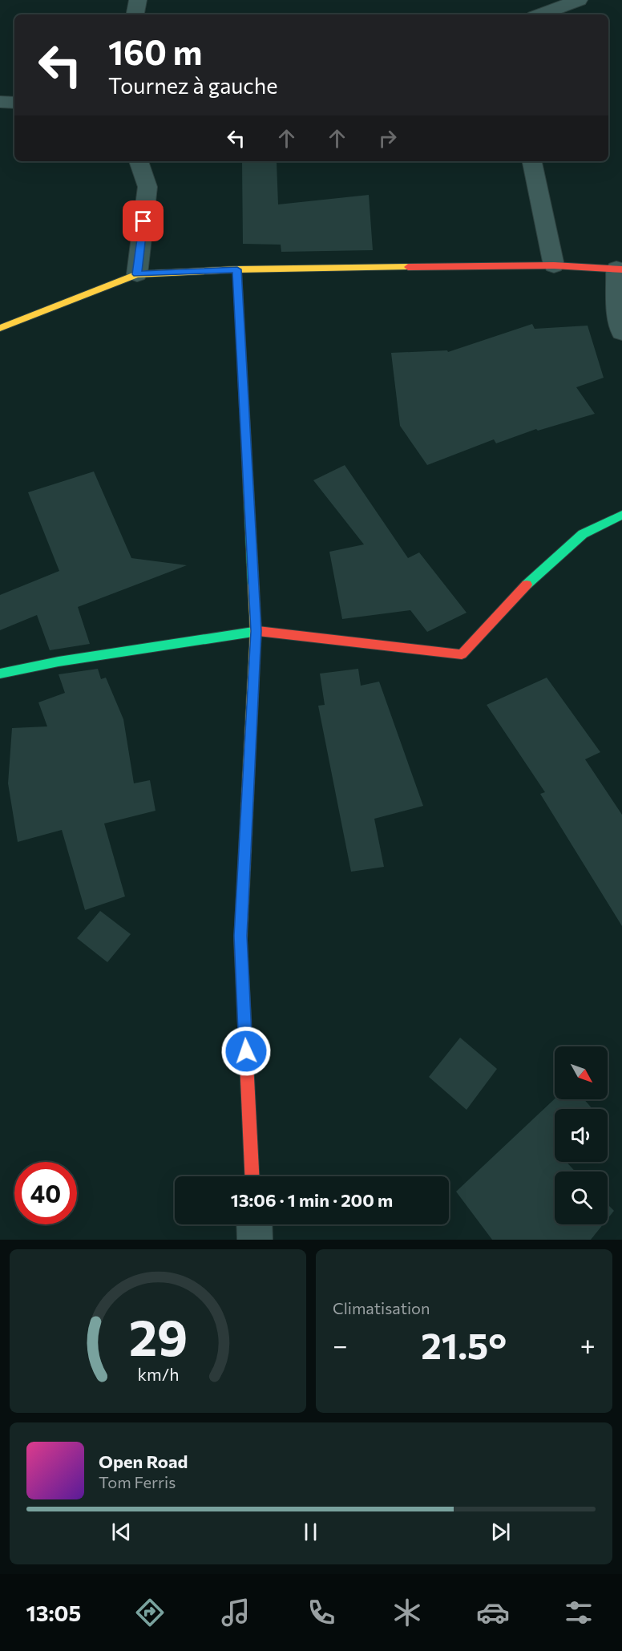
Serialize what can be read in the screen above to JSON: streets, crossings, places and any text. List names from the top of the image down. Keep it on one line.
{"north":"bottom right","page":{"turn":["160 m","Tournez à gauche"],"limit":"40","trip":"13:06 · 1 min · 200 m","tile":"Climatisation","heat":["−","21.5°","+"],"song":["Open Road","Tom Ferris"],"tabs":"13:05","gauge":["29","km/h"]}}
